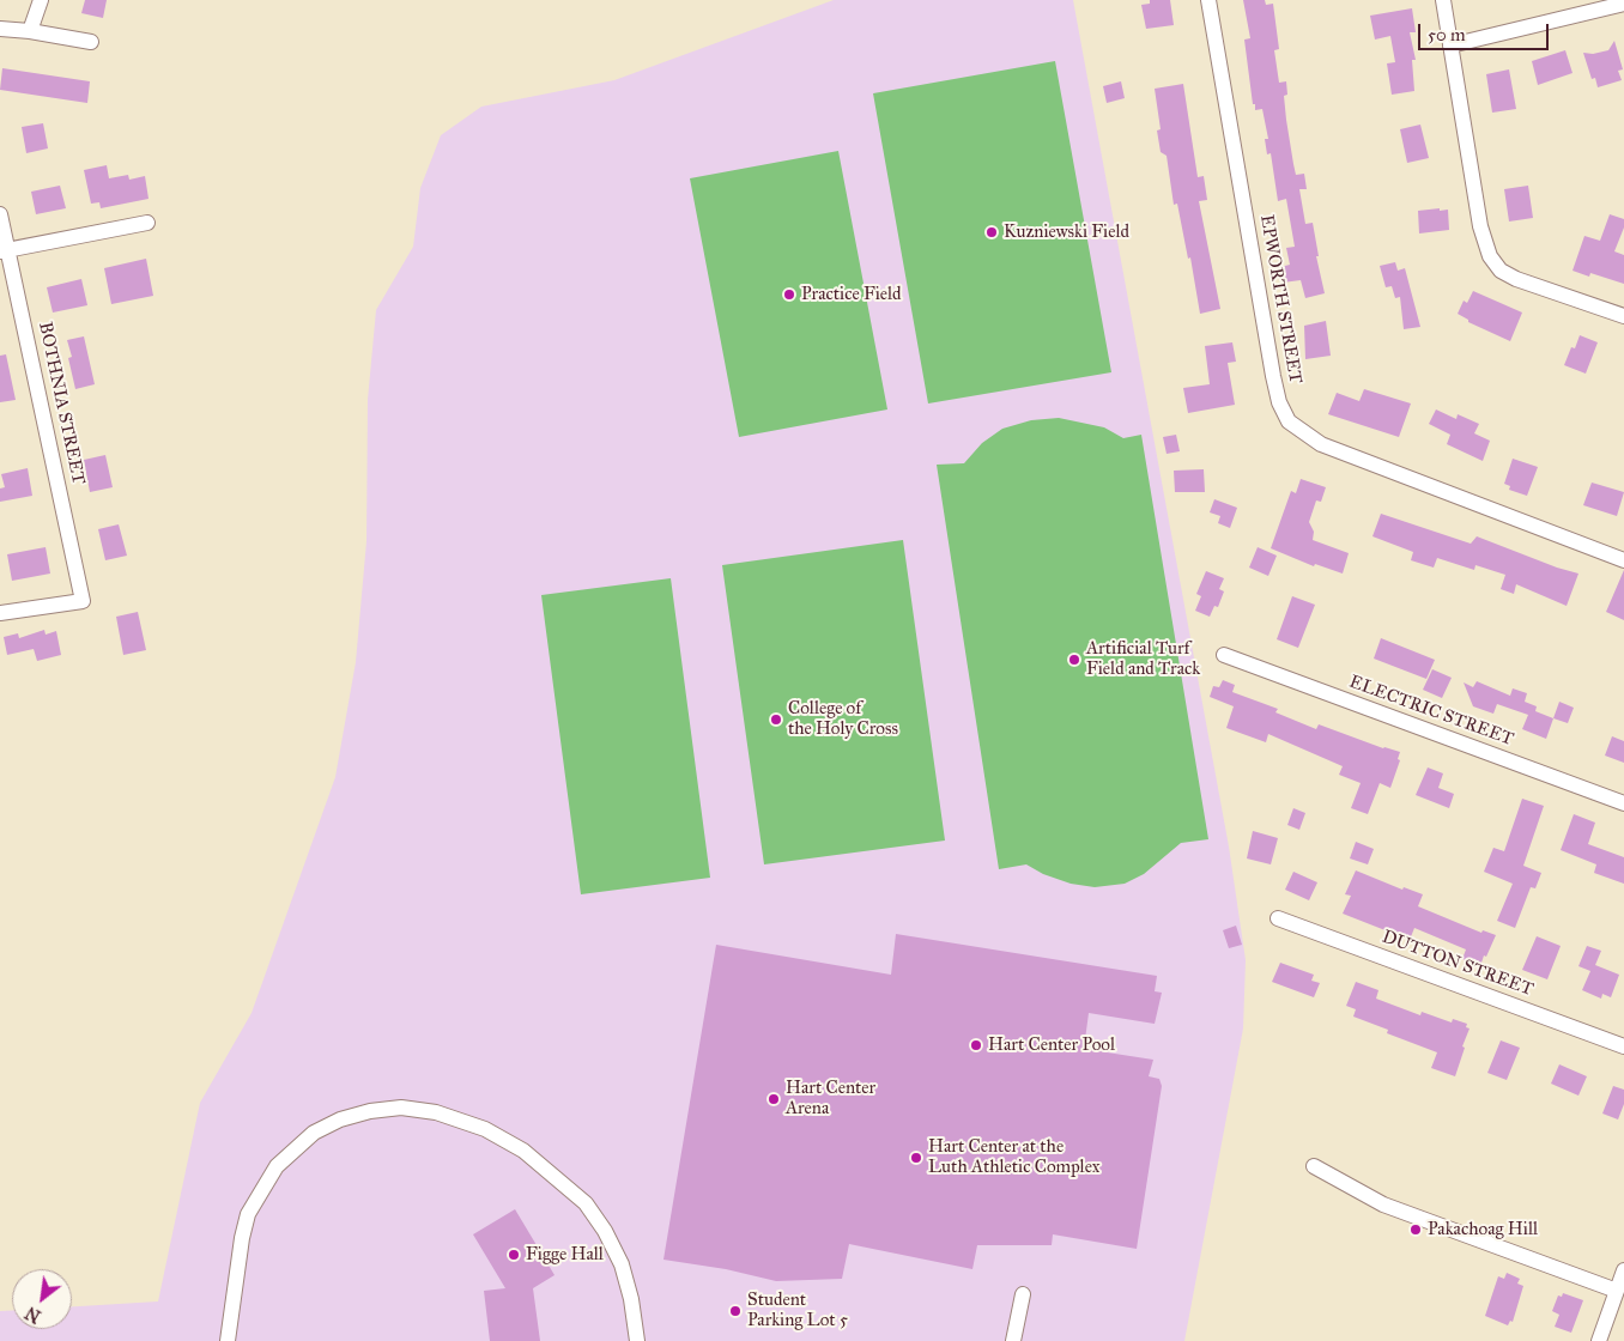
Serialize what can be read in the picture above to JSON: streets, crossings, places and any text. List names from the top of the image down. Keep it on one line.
{"streets":{"street":["EPWORTH STREET","BOTHNIA STREET","ELECTRIC STREET","DUTTON STREET"]},"places":["Kuzniewski Field","Practice Field","Artificial Turf Field and Track","College of the Holy Cross","Hart Center Pool","Hart Center Arena","Hart Center at the Luth Athletic Complex","Pakachoag Hill","Figge Hall","Student Parking Lot 5"],"scale_bar":"50 m","north":"bottom left"}
